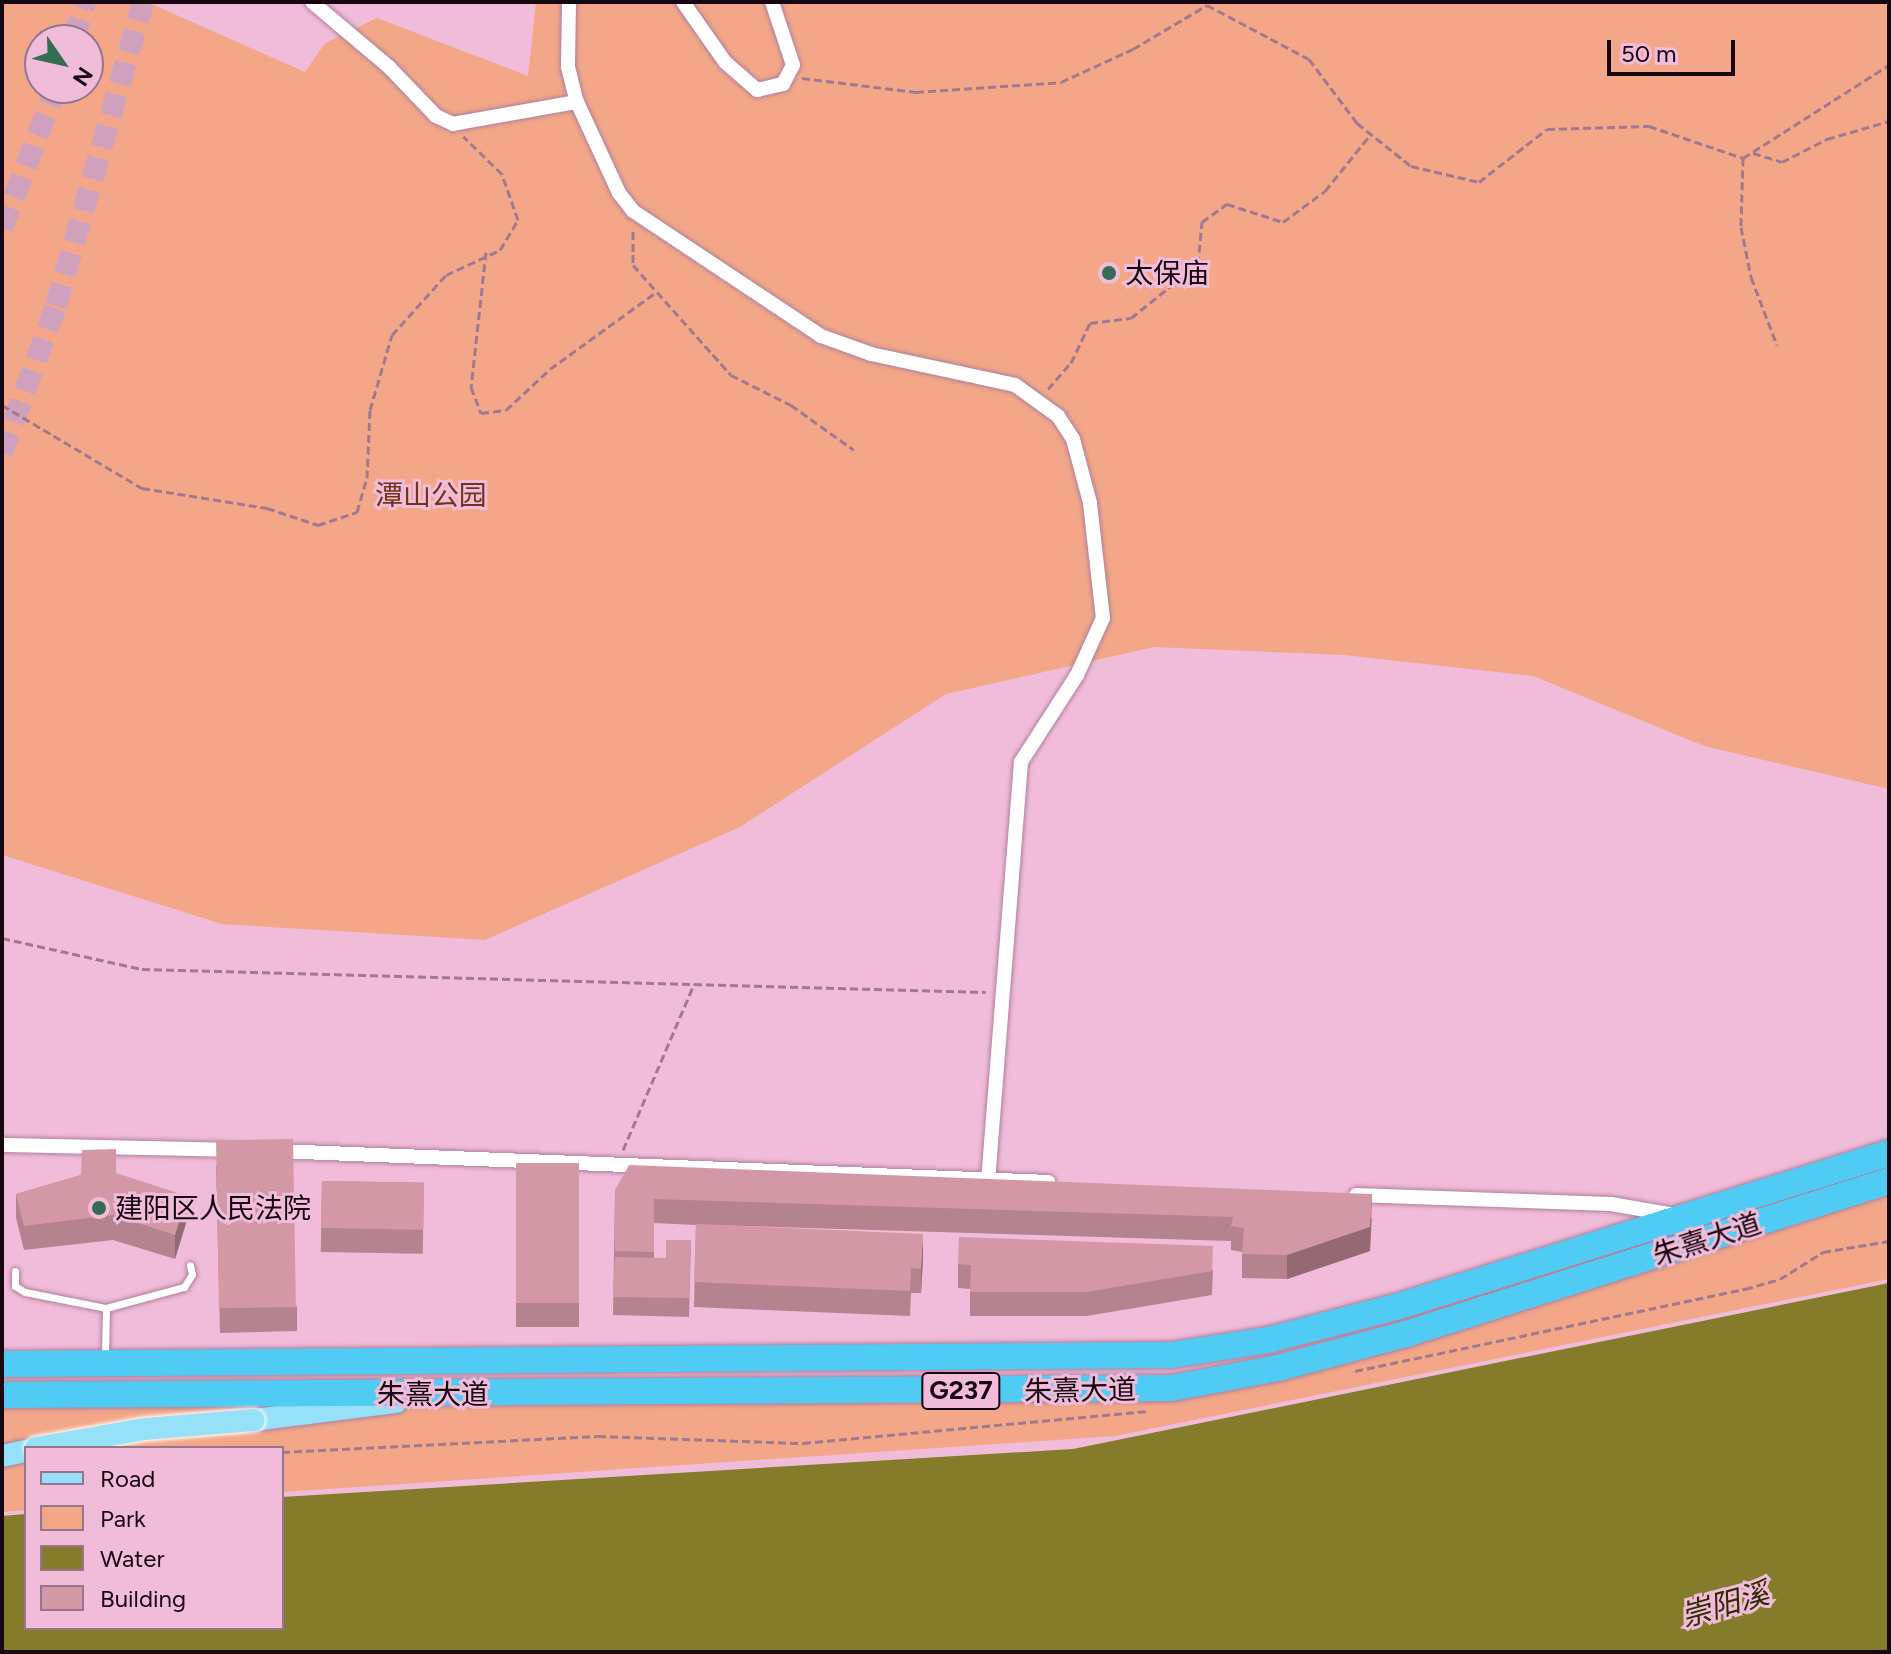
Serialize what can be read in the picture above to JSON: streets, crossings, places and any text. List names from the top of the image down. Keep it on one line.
{"streets":{"highway":["朱熹大道","G237"]},"water":["崇阳溪"],"parks":["潭山公园"],"places":["太保庙","建阳区人民法院"],"legend":["Road","Park","Water","Building"],"scale_bar":"50 m","north":"bottom right"}
